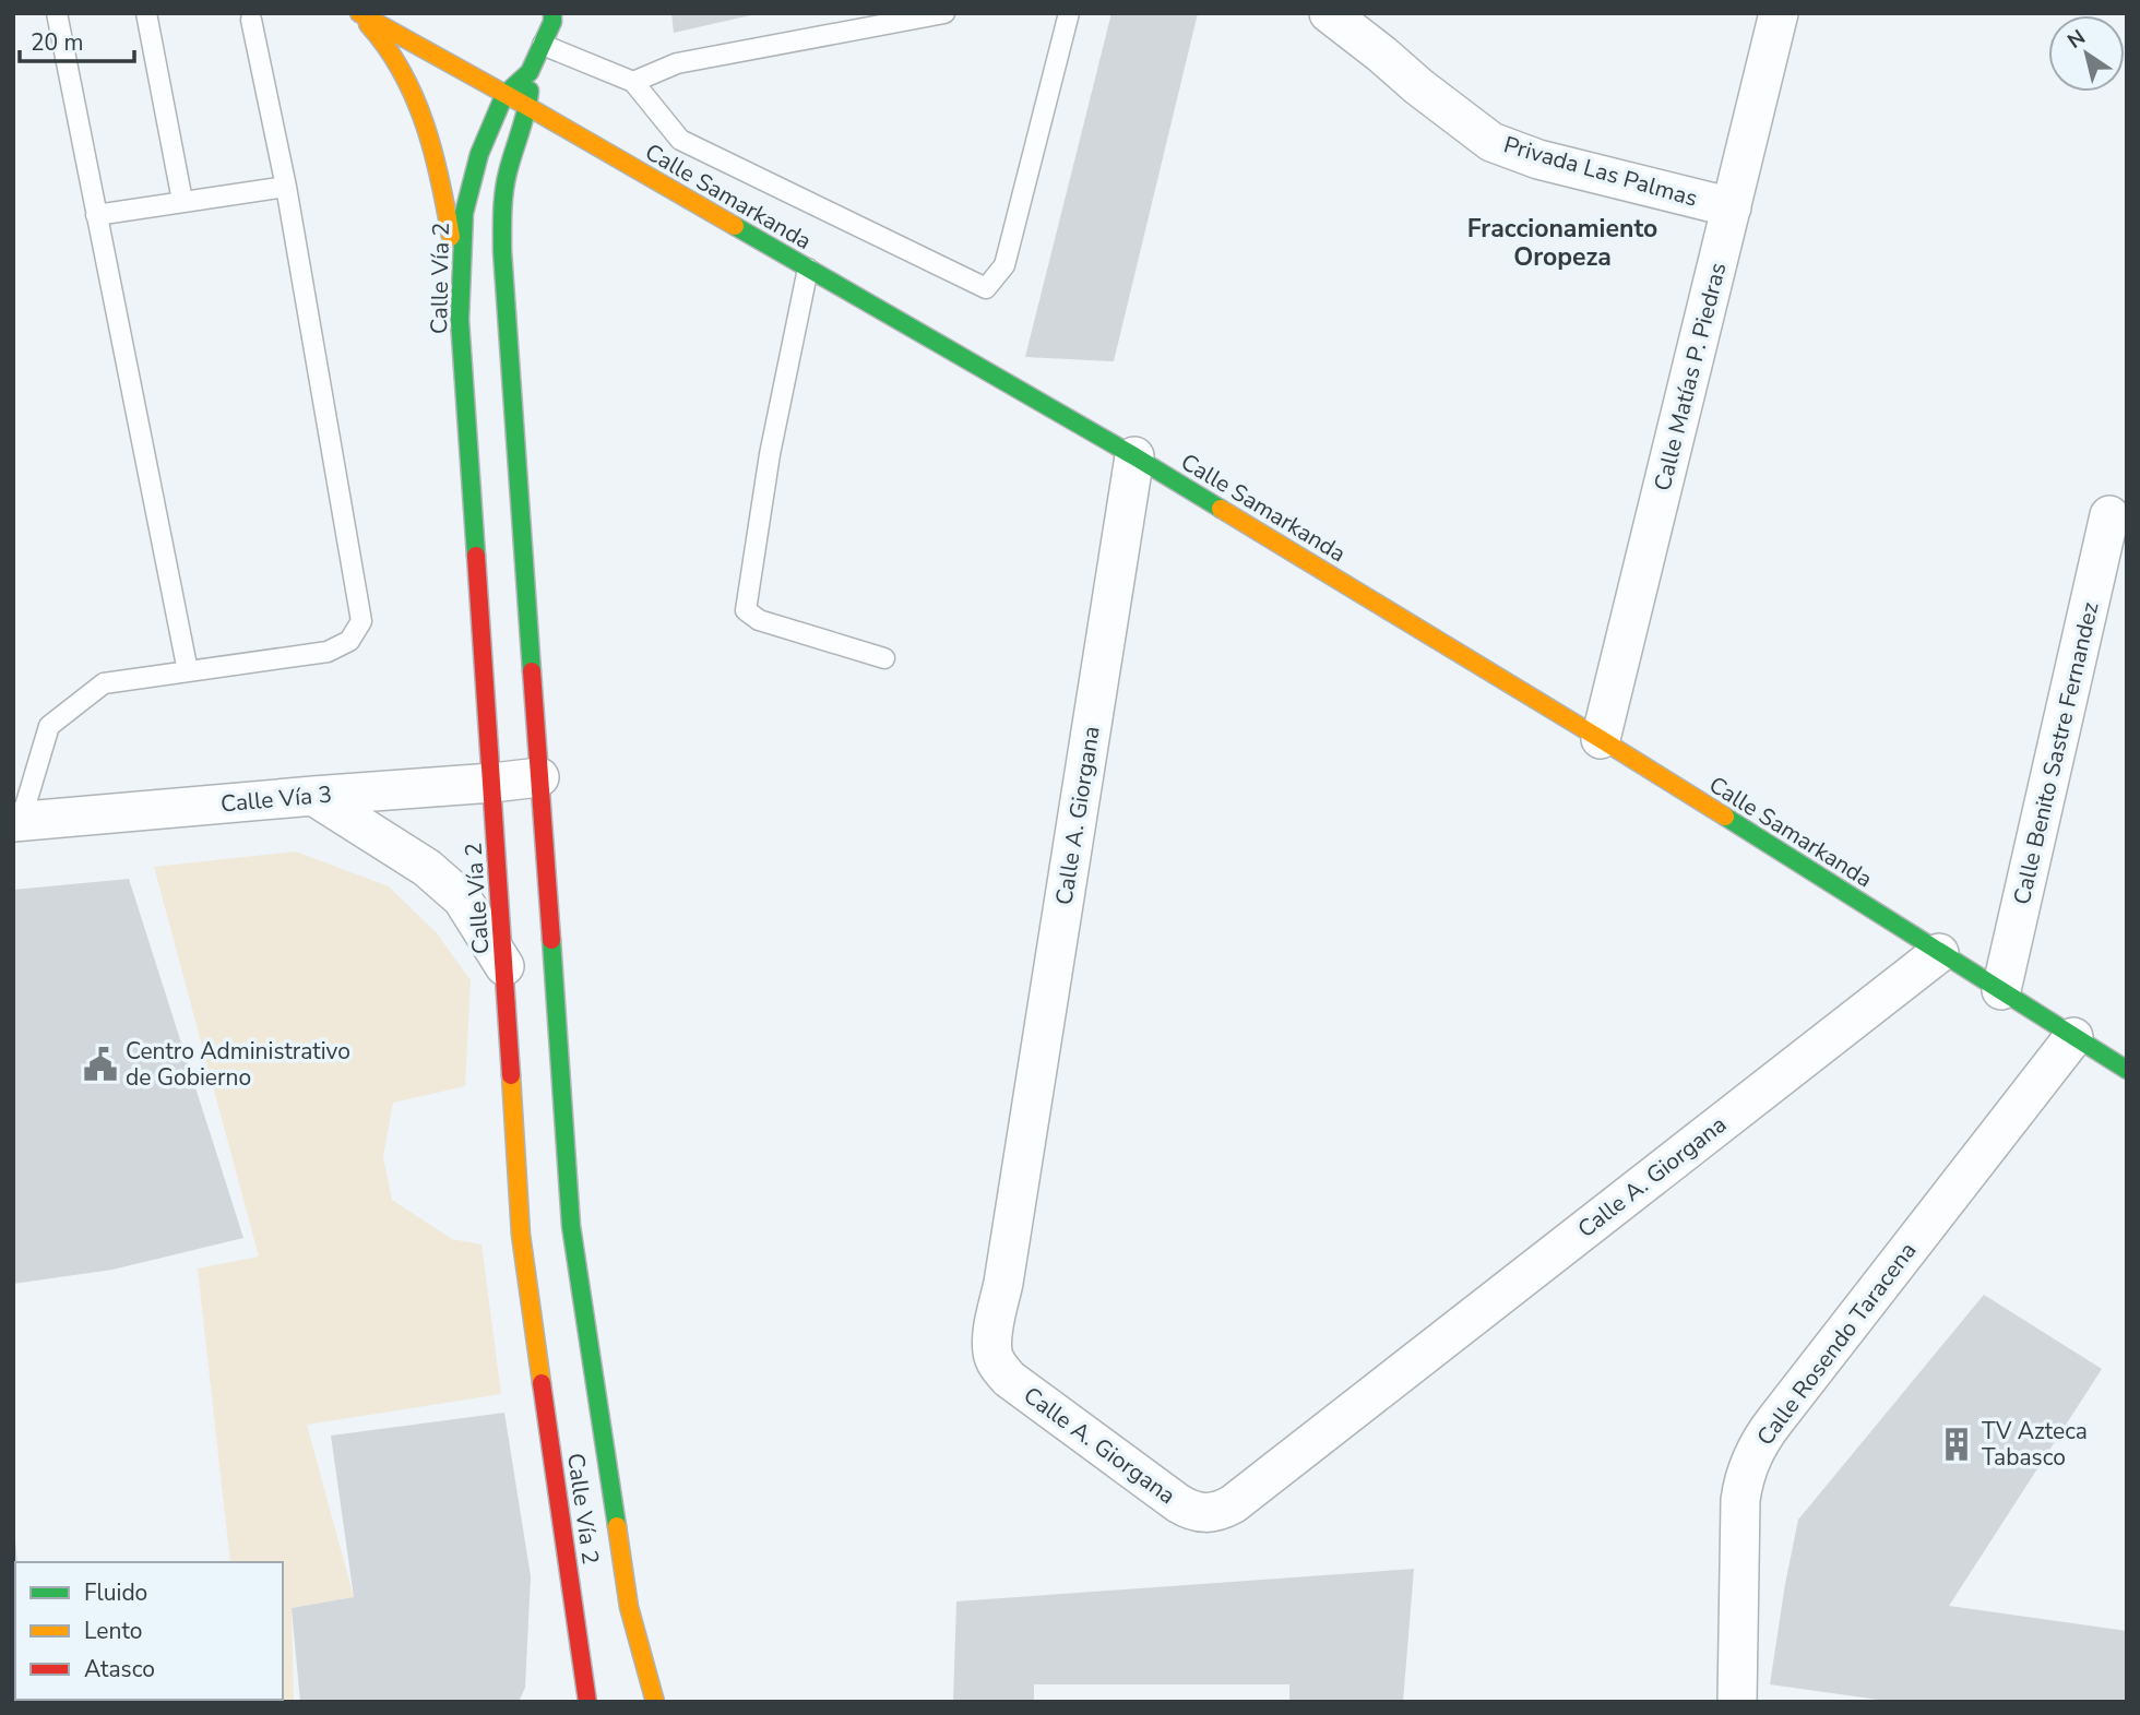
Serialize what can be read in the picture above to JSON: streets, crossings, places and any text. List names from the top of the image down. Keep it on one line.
{"streets":{"street":["Privada Las Palmas","Calle Samarkanda","Calle Vía 2","Calle Matías P. Piedras","Calle Benito Sastre Fernandez","Calle Vía 3","Calle A. Giorgana","Calle Rosendo Taracena"]},"crossings":[["Privada Las Palmas","Calle Matías P. Piedras"],["Calle Samarkanda","Calle Vía 2"],["Calle Samarkanda","Calle Matías P. Piedras"],["Calle Samarkanda","Calle Benito Sastre Fernandez"],["Calle Samarkanda","Calle A. Giorgana"],["Calle Samarkanda","Calle Rosendo Taracena"],["Calle Vía 2","Calle Vía 3"]],"districts":["Fraccionamiento Oropeza"],"places":{"public building":["Centro Administrativo de Gobierno"],"building":["TV Azteca Tabasco"]},"legend":["Fluido","Lento","Atasco"],"scale_bar":"20 m","north":"top left"}
